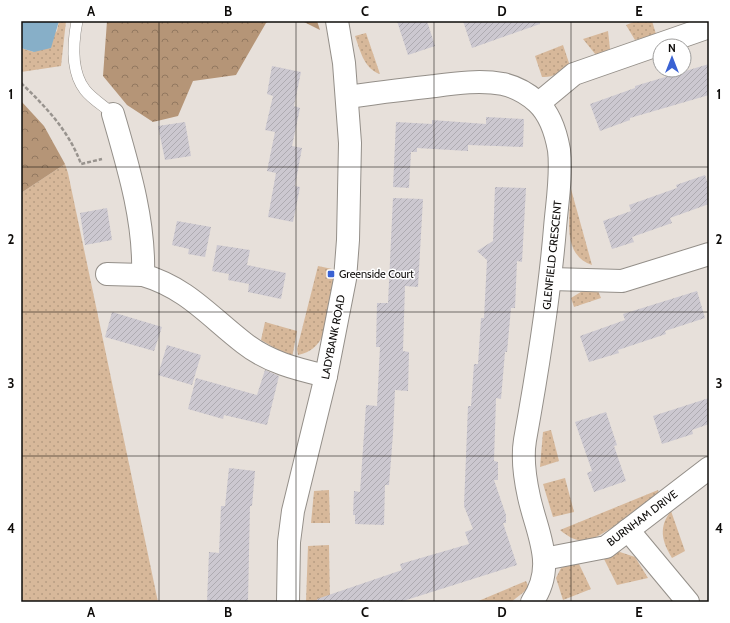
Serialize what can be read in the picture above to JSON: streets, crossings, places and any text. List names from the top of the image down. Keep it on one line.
{"streets":{"street":["GLENFIELD CRESCENT","LADYBANK ROAD","BURNHAM DRIVE"]},"crossings":[["GLENFIELD CRESCENT","LADYBANK ROAD"],["GLENFIELD CRESCENT","BURNHAM DRIVE"]],"places":{"transit":["Greenside Court"]},"north":"top","grid":{"columns":["A","B","C","D","E"],"rows":["1","2","3","4"]}}
